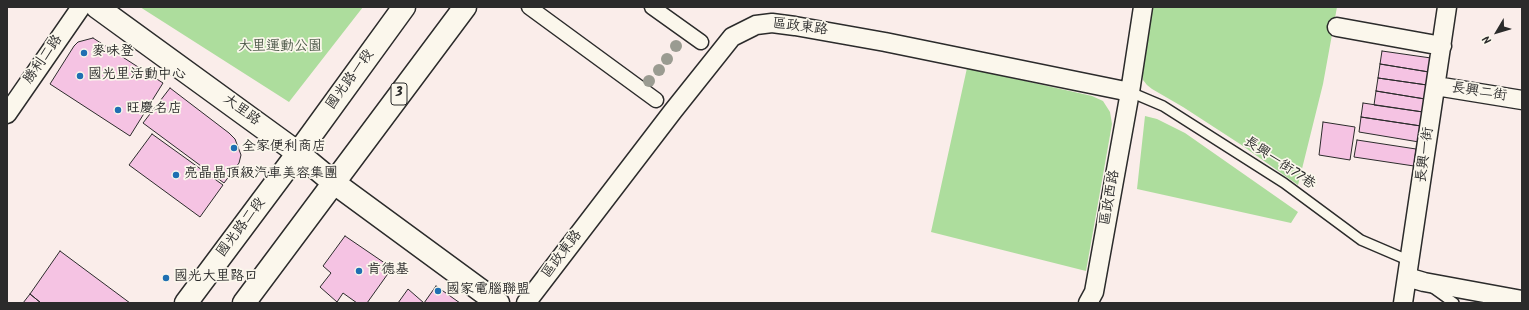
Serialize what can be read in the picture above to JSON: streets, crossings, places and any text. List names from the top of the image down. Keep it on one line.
{"streets":{"main road":["國光路一段","3","大里路","國光路二段"],"street":["區政東路","勝利二路","長興二街","長興一街","區政西路"],"lane":["長興一街77巷"]},"crossings":[["區政東路","長興一街77巷"],["區政東路","區政西路"],["國光路一段","大里路"],["國光路一段","國光路二段"],["長興二街","長興一街"],["3","大里路"],["大里路","國光路二段"],["長興一街","長興一街77巷"],["長興一街77巷","區政西路"]],"parks":["大里運動公園"],"places":["麥味登","國光里活動中心","旺慶名店","全家便利商店","亮晶晶頂級汽車美容集團","肯德基","國光大里路口","國家電腦聯盟"],"north":"bottom left"}
